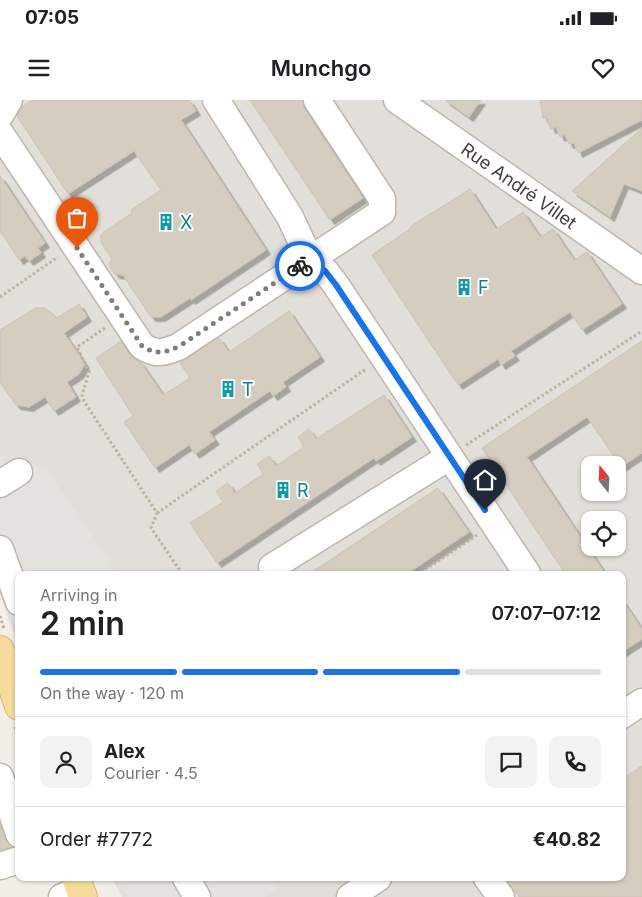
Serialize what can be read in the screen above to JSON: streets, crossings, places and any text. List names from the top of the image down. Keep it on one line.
{"streets":{"lane":["Rue André Villet"]},"places":{"building":["X","F","T","R"]},"north":"top","page":{"status":"07:05","header":"Munchgo","heading":["2 min","Arriving in","07:07–07:12"],"panel":["Alex","Courier · 4.5","Order #7772","€40.82"],"bar":"On the way · 120 m"}}
